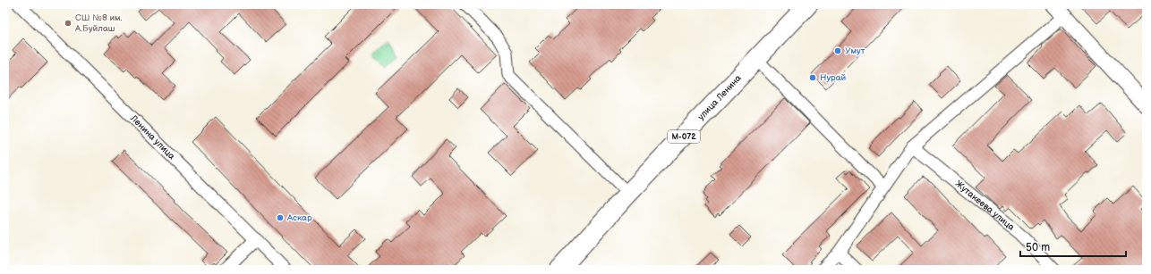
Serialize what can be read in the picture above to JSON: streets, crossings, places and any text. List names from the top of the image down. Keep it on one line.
{"streets":{"main road":["улица Ленина","М-072"],"street":["Ленина улица","Жутакеева улица"]},"places":["СШ №8 им. А.Буйлаш","Умут","Нурай","Аскар"],"scale_bar":"50 m"}
